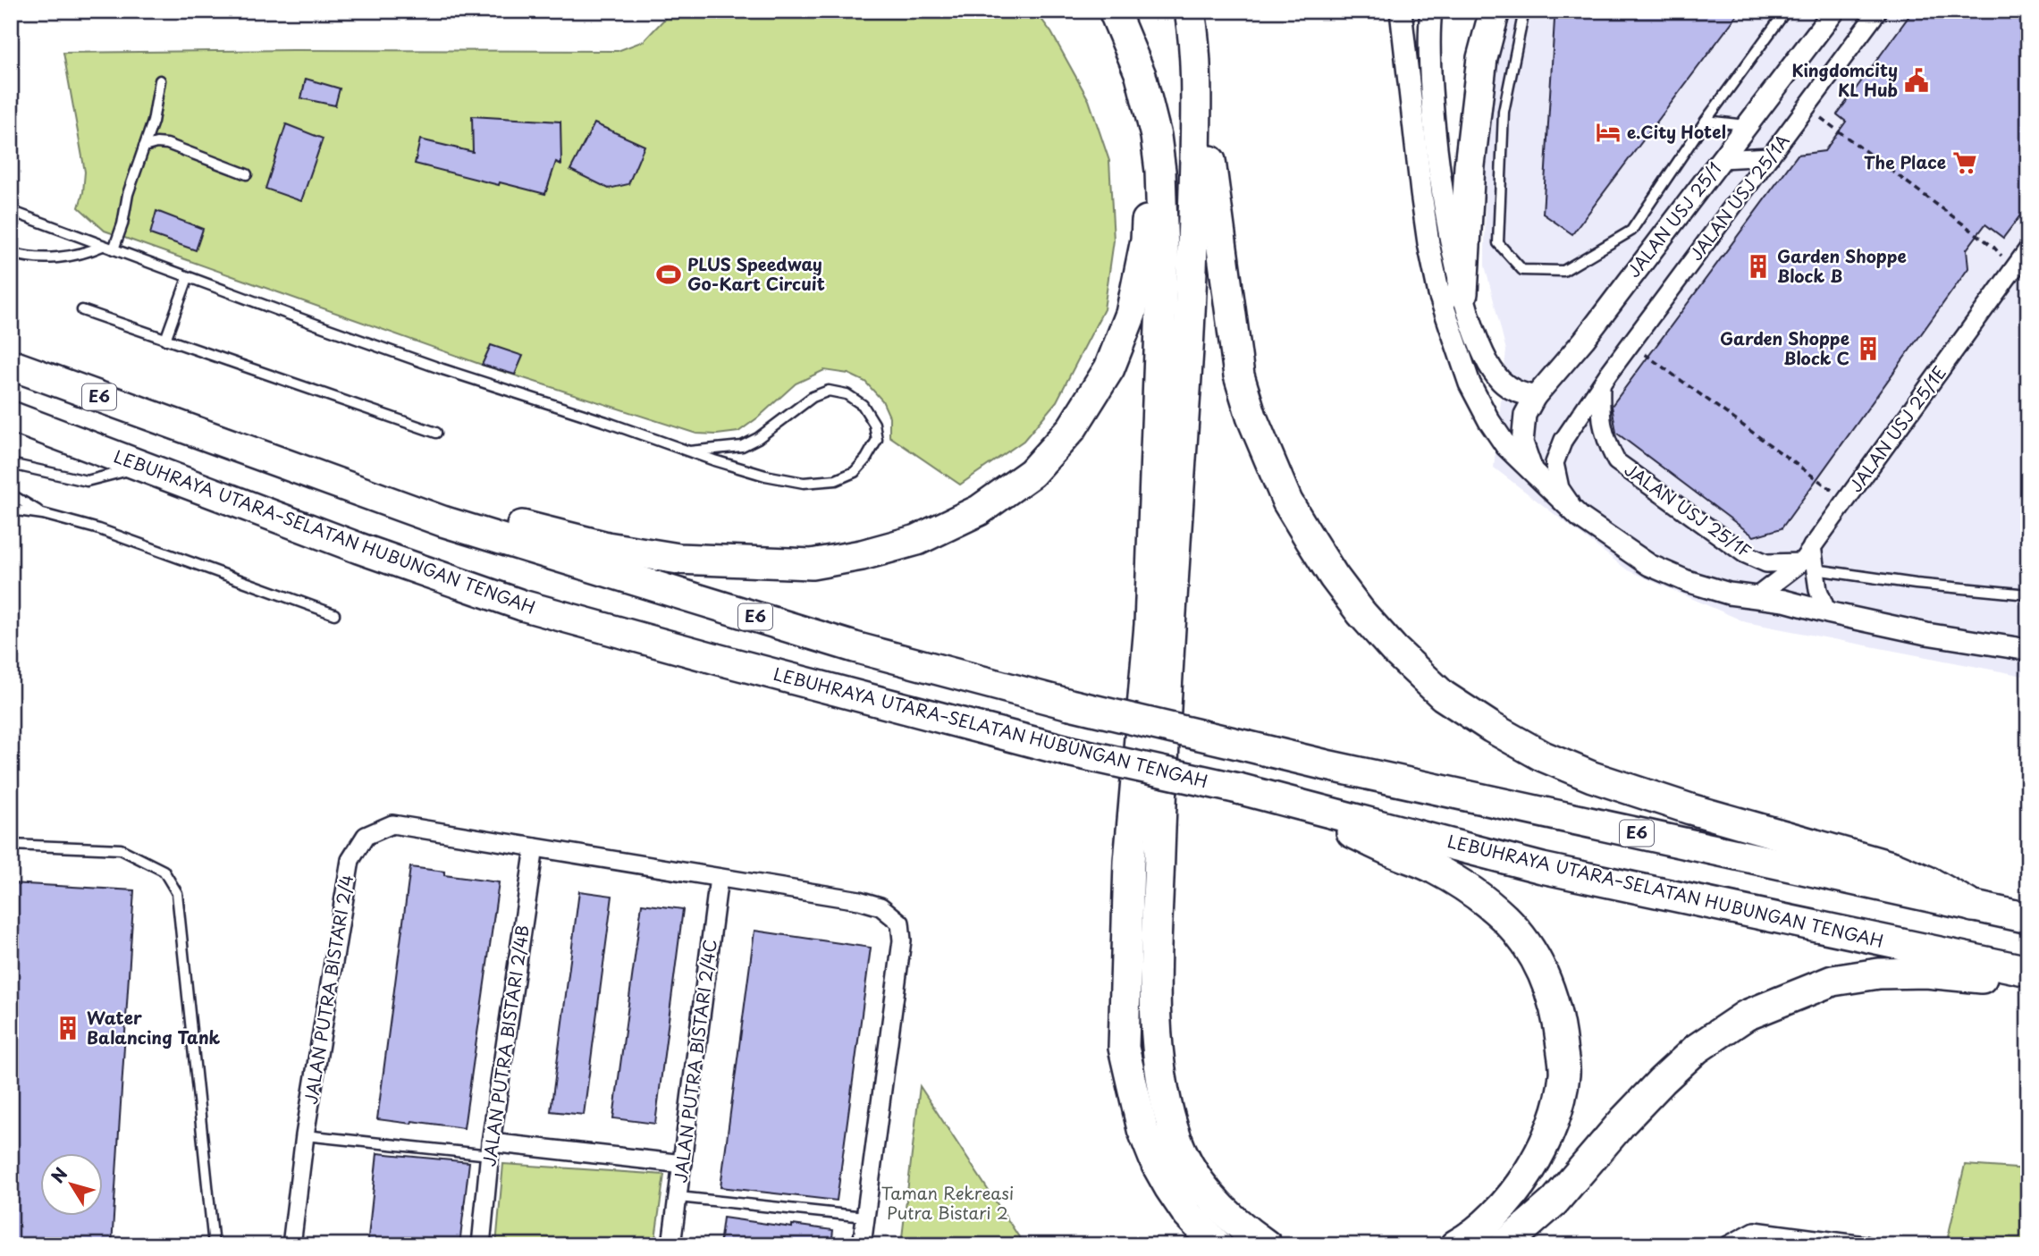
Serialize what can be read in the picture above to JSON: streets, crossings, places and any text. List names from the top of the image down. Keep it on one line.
{"streets":{"highway":["E6","LEBUHRAYA UTARA–SELATAN HUBUNGAN TENGAH"],"street":["JALAN USJ 25/1A","JALAN USJ 25/1","JALAN USJ 25/1E","JALAN USJ 25/1F","JALAN PUTRA BISTARI 2/4","JALAN PUTRA BISTARI 2/4B","JALAN PUTRA BISTARI 2/4C"]},"crossings":[["JALAN USJ 25/1A","JALAN USJ 25/1F"],["JALAN USJ 25/1E","JALAN USJ 25/1F"],["JALAN PUTRA BISTARI 2/4","JALAN PUTRA BISTARI 2/4B"],["JALAN PUTRA BISTARI 2/4","JALAN PUTRA BISTARI 2/4C"]],"parks":["Taman Rekreasi Putra Bistari 2"],"places":{"public building":["Kingdomcity KL Hub"],"hotel":["e.City Hotel"],"supermarket":["The Place"],"building":["Garden Shoppe Block B","Garden Shoppe Block C","Water Balancing Tank"],"sports":["PLUS Speedway Go-Kart Circuit"]},"north":"top left"}
